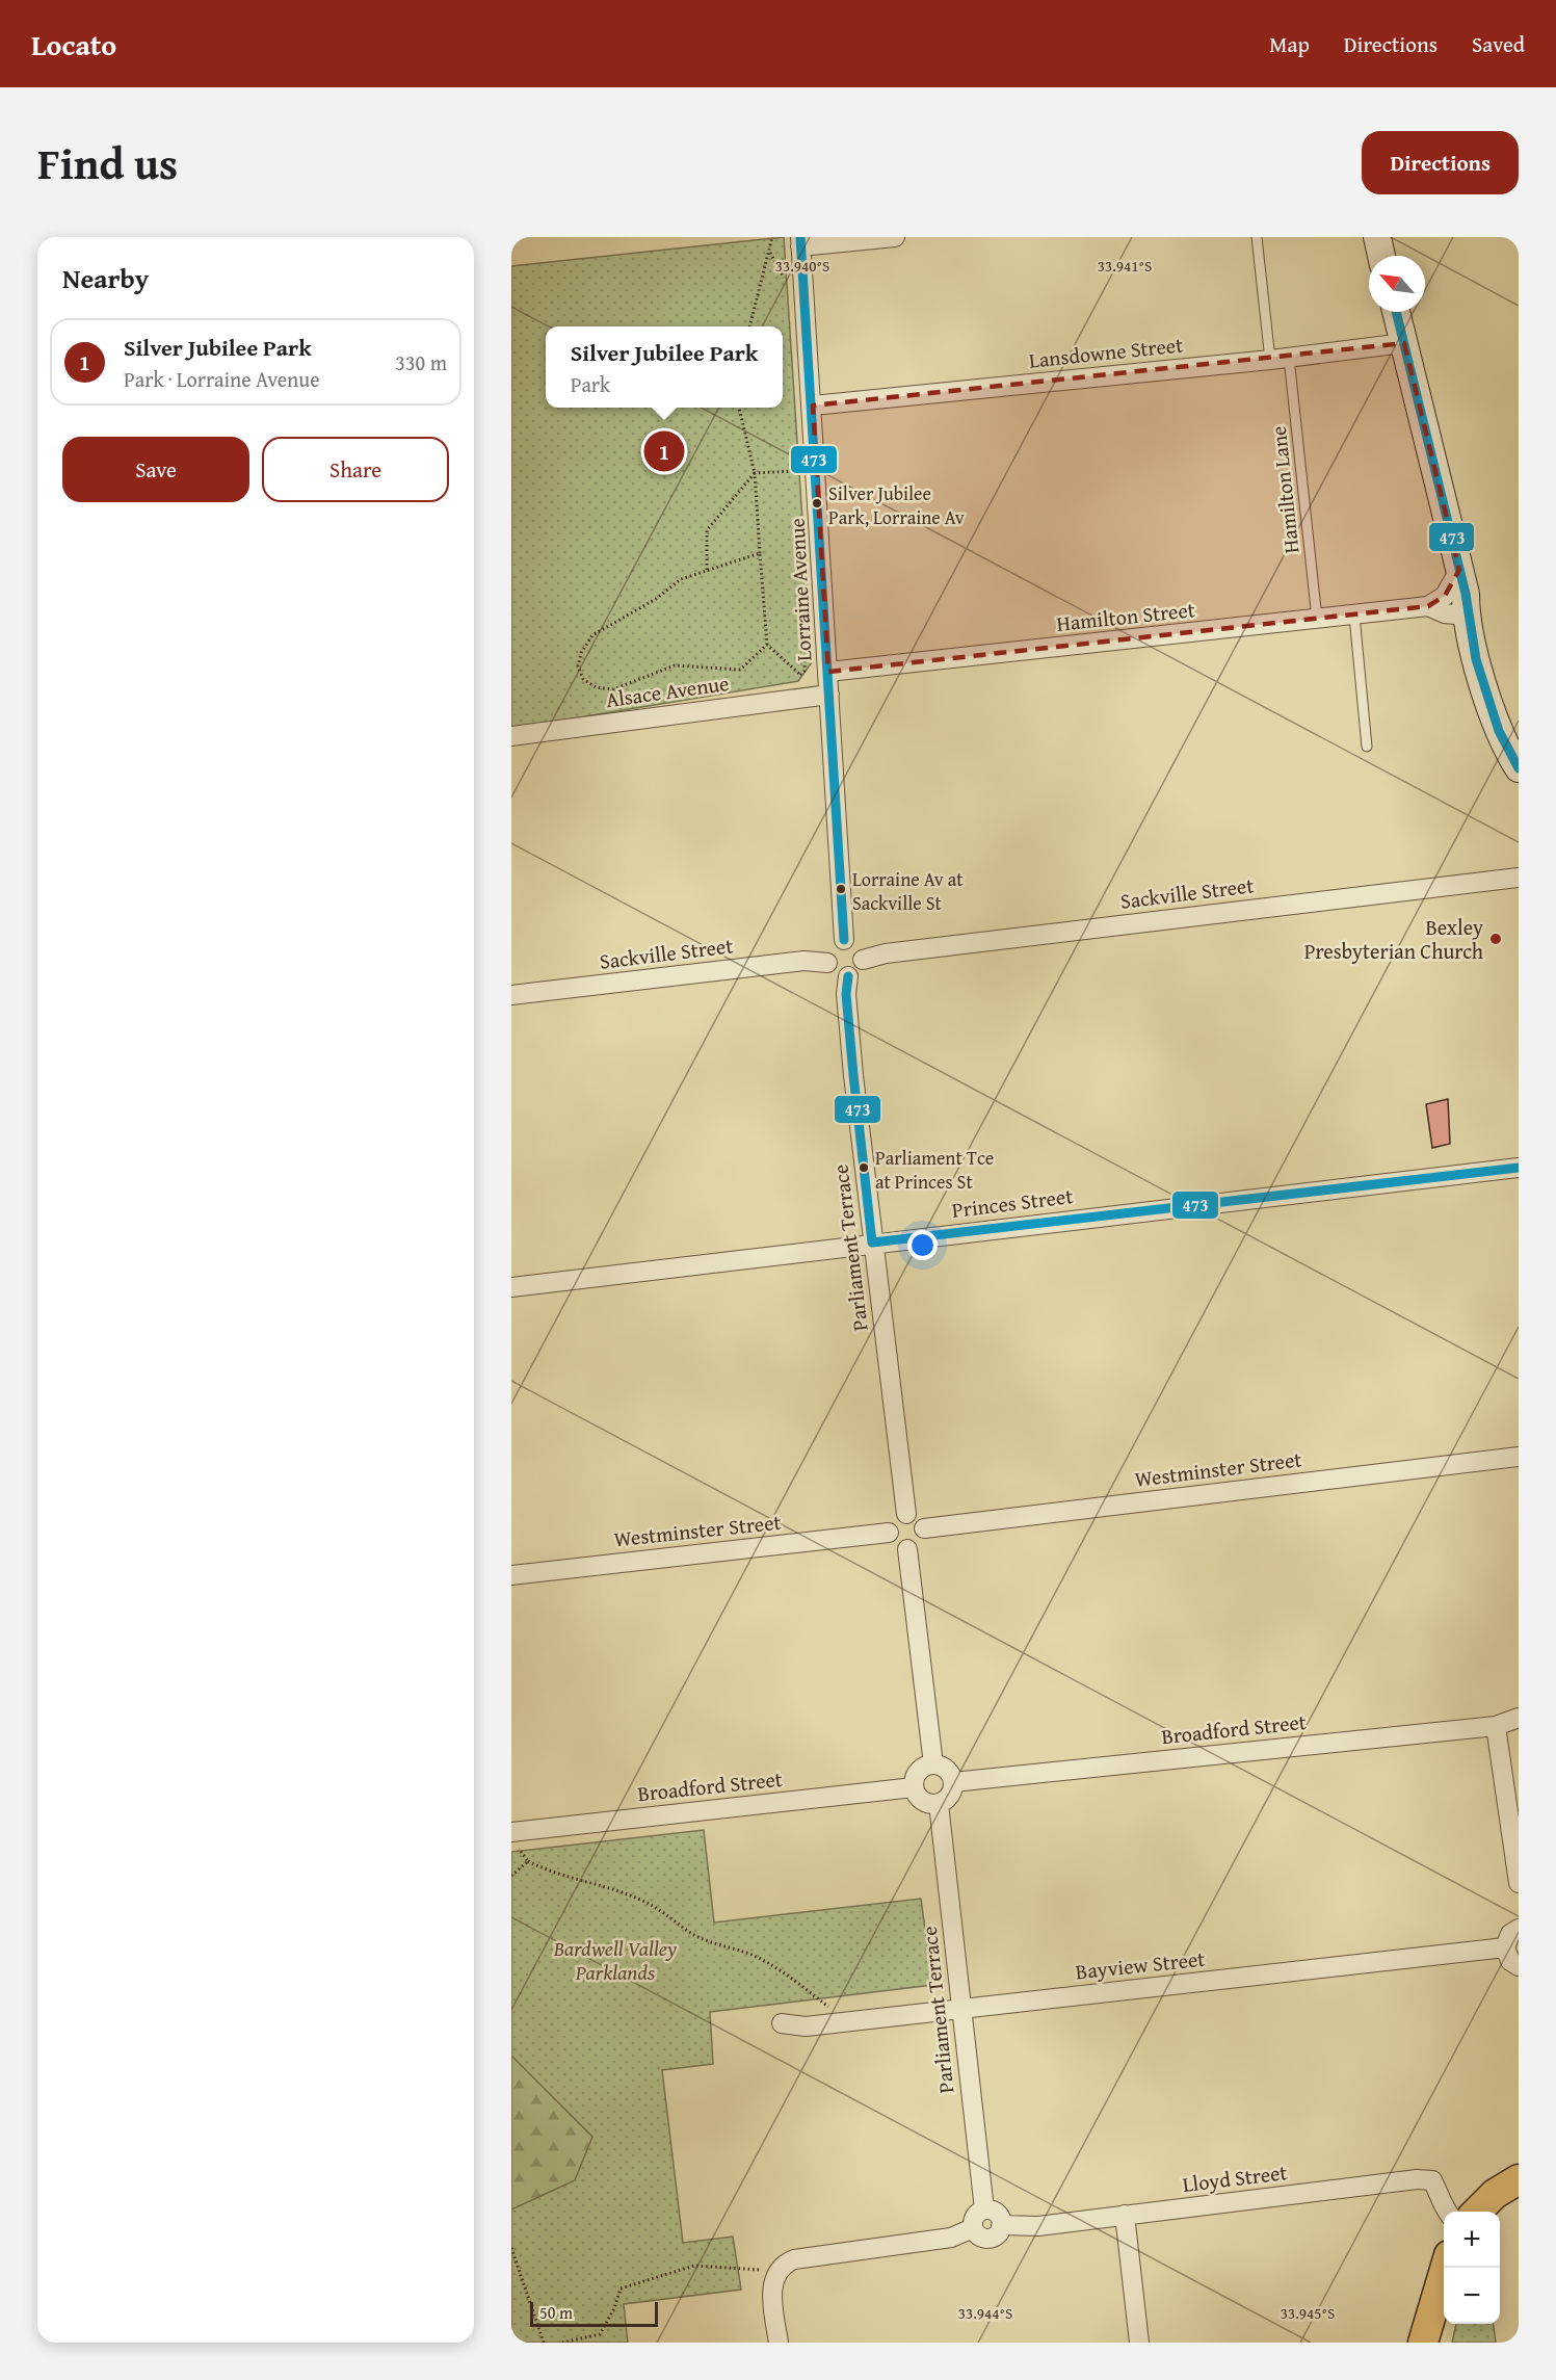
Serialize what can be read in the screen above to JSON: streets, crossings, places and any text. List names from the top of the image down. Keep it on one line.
{"streets":{"street":["Lansdowne Street","Lorraine Avenue","Hamilton Street","Alsace Avenue","Sackville Street","Princes Street","Parliament Terrace","Westminster Street","Broadford Street","Bayview Street","Lloyd Street"],"lane":["Hamilton Lane"]},"crossings":[["Lansdowne Street","Hamilton Lane"],["Lansdowne Street","Lorraine Avenue"],["Hamilton Lane","Hamilton Street"],["Lorraine Avenue","Hamilton Street"],["Lorraine Avenue","Alsace Avenue"],["Lorraine Avenue","Sackville Street"],["Lorraine Avenue","Parliament Terrace"],["Sackville Street","Parliament Terrace"],["Princes Street","Parliament Terrace"],["Parliament Terrace","Westminster Street"],["Parliament Terrace","Broadford Street"],["Parliament Terrace","Bayview Street"],["Parliament Terrace","Lloyd Street"]],"parks":["Bardwell Valley Parklands"],"places":["Silver Jubilee Park, Lorraine Av","Lorraine Av at Sackville St","Bexley Presbyterian Church","Parliament Tce at Princes St"],"lines":["transit line 473"],"scale_bar":"50 m","north":"top left","page":{"header":"Locato","nav":["Map","Directions","Saved"],"title":"Find us","buttons":["Directions",["Save","Share"]],"heading":"Nearby","list":[{"mark":"1","name":"Silver Jubilee Park","note":"Park · Lorraine Avenue","value":"330 m"}],"popup":["Silver Jubilee Park","Park"],"pins":"1","map_buttons":["+","−"],"scale":"50 m"},"coordinates":["33.940°S","33.941°S","33.944°S","33.945°S"]}
